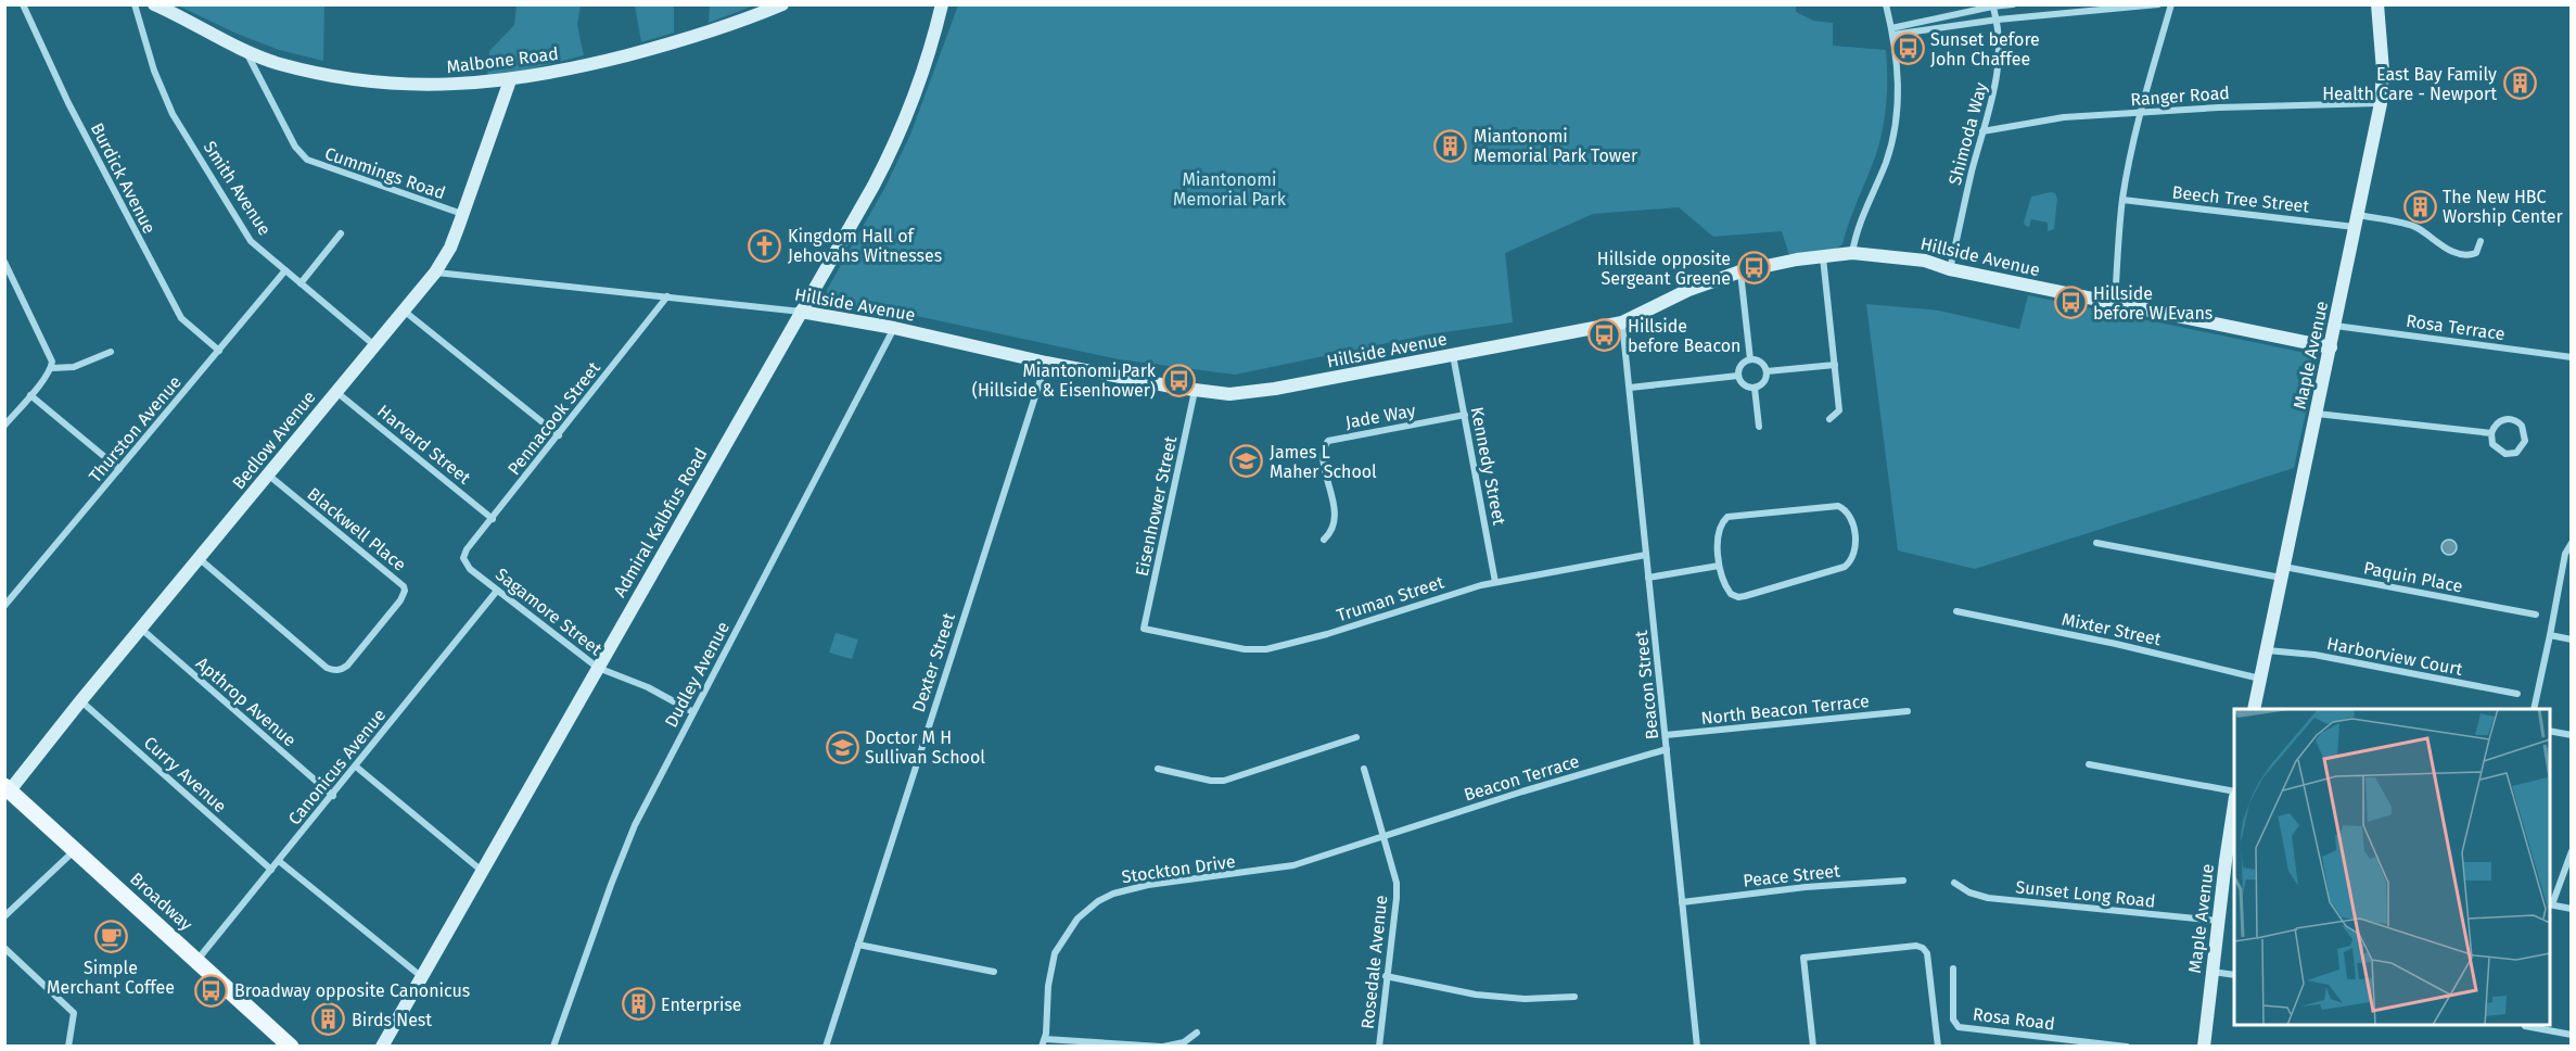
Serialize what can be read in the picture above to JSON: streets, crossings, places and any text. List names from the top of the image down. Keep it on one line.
{"streets":{"main road":["Broadway"],"street":["Malbone Road","Ranger Road","Shimoda Way","Cummings Road","Burdick Avenue","Smith Avenue","Beech Tree Street","Hillside Avenue","Rosa Terrace","Maple Avenue","Jade Way","Pennacook Street","Thurston Avenue","Bedlow Avenue","Harvard Street","Kennedy Street","Eisenhower Street","Admiral Kalbfus Road","Blackwell Place","Paquin Place","Truman Street","Sagamore Street","Mixter Street","Harborview Court","Dexter Street","Dudley Avenue","Beacon Street","Apthrop Avenue","North Beacon Terrace","Canonicus Avenue","Curry Avenue","Beacon Terrace","Stockton Drive","Peace Street","Sunset Long Road","Rosedale Avenue","Rosa Road"]},"crossings":[["Malbone Road","Cummings Road"],["Malbone Road","Bedlow Avenue"],["Ranger Road","Shimoda Way"],["Ranger Road","Maple Avenue"],["Shimoda Way","Hillside Avenue"],["Cummings Road","Bedlow Avenue"],["Burdick Avenue","Thurston Avenue"],["Smith Avenue","Thurston Avenue"],["Smith Avenue","Bedlow Avenue"],["Beech Tree Street","Maple Avenue"],["Hillside Avenue","Maple Avenue"],["Hillside Avenue","Pennacook Street"],["Hillside Avenue","Bedlow Avenue"],["Hillside Avenue","Kennedy Street"],["Hillside Avenue","Eisenhower Street"],["Hillside Avenue","Admiral Kalbfus Road"],["Hillside Avenue","Dexter Street"],["Hillside Avenue","Dudley Avenue"],["Hillside Avenue","Beacon Street"],["Rosa Terrace","Maple Avenue"],["Maple Avenue","Paquin Place"],["Maple Avenue","Mixter Street"],["Maple Avenue","Harborview Court"],["Maple Avenue","Sunset Long Road"],["Jade Way","Kennedy Street"],["Pennacook Street","Harvard Street"],["Pennacook Street","Sagamore Street"],["Bedlow Avenue","Harvard Street"],["Bedlow Avenue","Blackwell Place"],["Bedlow Avenue","Apthrop Avenue"],["Bedlow Avenue","Curry Avenue"],["Bedlow Avenue","Broadway"],["Kennedy Street","Truman Street"],["Eisenhower Street","Truman Street"],["Admiral Kalbfus Road","Sagamore Street"],["Truman Street","Beacon Street"],["Sagamore Street","Dudley Avenue"],["Sagamore Street","Canonicus Avenue"],["Beacon Street","North Beacon Terrace"],["Beacon Street","Beacon Terrace"],["Beacon Street","Peace Street"],["Apthrop Avenue","Canonicus Avenue"],["Canonicus Avenue","Curry Avenue"],["Canonicus Avenue","Broadway"],["Beacon Terrace","Stockton Drive"],["Beacon Terrace","Rosedale Avenue"],["Stockton Drive","Rosedale Avenue"]],"parks":["Miantonomi Memorial Park"],"places":{"bus stop":["Sunset before John Chaffee","Hillside opposite Sergeant Greene","Hillside before W Evans","Hillside before Beacon","Miantonomi Park (Hillside & Eisenhower)","Broadway opposite Canonicus"],"building":["East Bay Family Health Care - Newport","Miantonomi Memorial Park Tower","The New HBC Worship Center","Enterprise","Birds Nest"],"church":["Kingdom Hall of Jehovahs Witnesses"],"school or university":["James L Maher School","Doctor M H Sullivan School"],"cafe":["Simple Merchant Coffee"]}}
